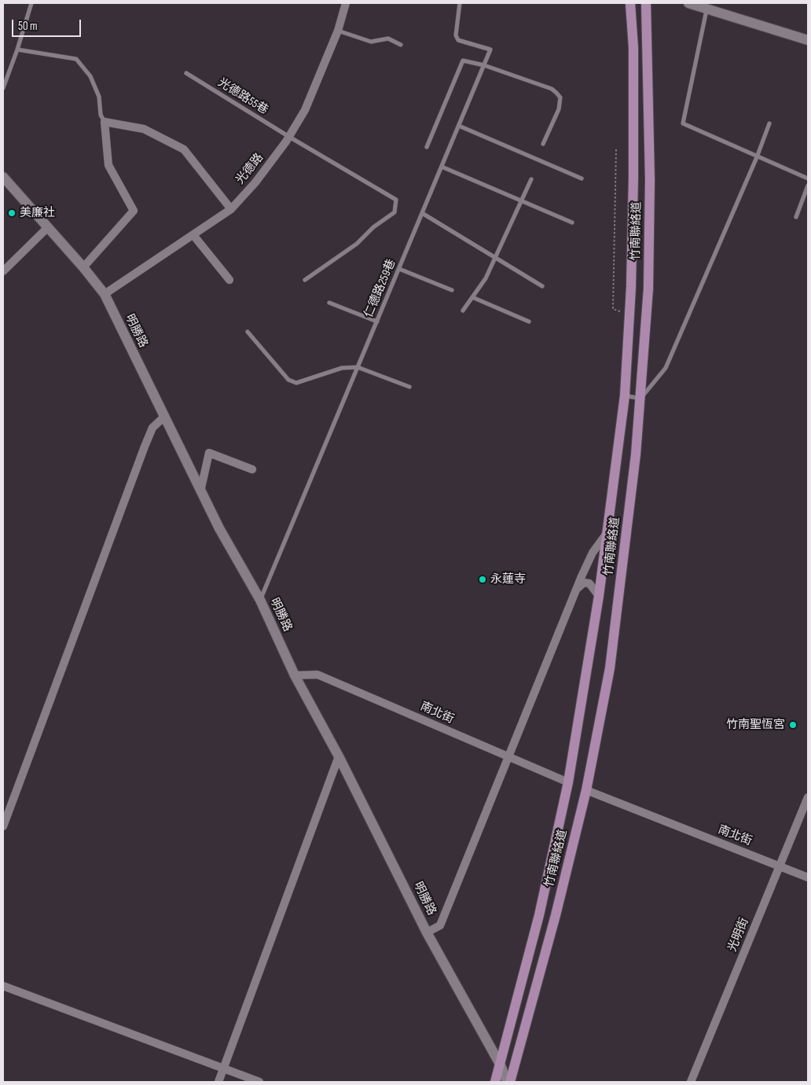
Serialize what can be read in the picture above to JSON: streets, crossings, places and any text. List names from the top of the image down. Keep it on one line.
{"streets":{"main road":["竹南聯絡道"],"street":["光德路","明勝路","南北街","光明街"],"lane":["光德路55巷","仁德路259巷"]},"crossings":[["光德路55巷","光德路"],["光德路","明勝路"],["竹南聯絡道","明勝路"],["竹南聯絡道","南北街"],["仁德路259巷","明勝路"],["明勝路","南北街"],["南北街","光明街"]],"places":["美廉社","永蓮寺","竹南聖恆宮"],"scale_bar":"50 m"}
